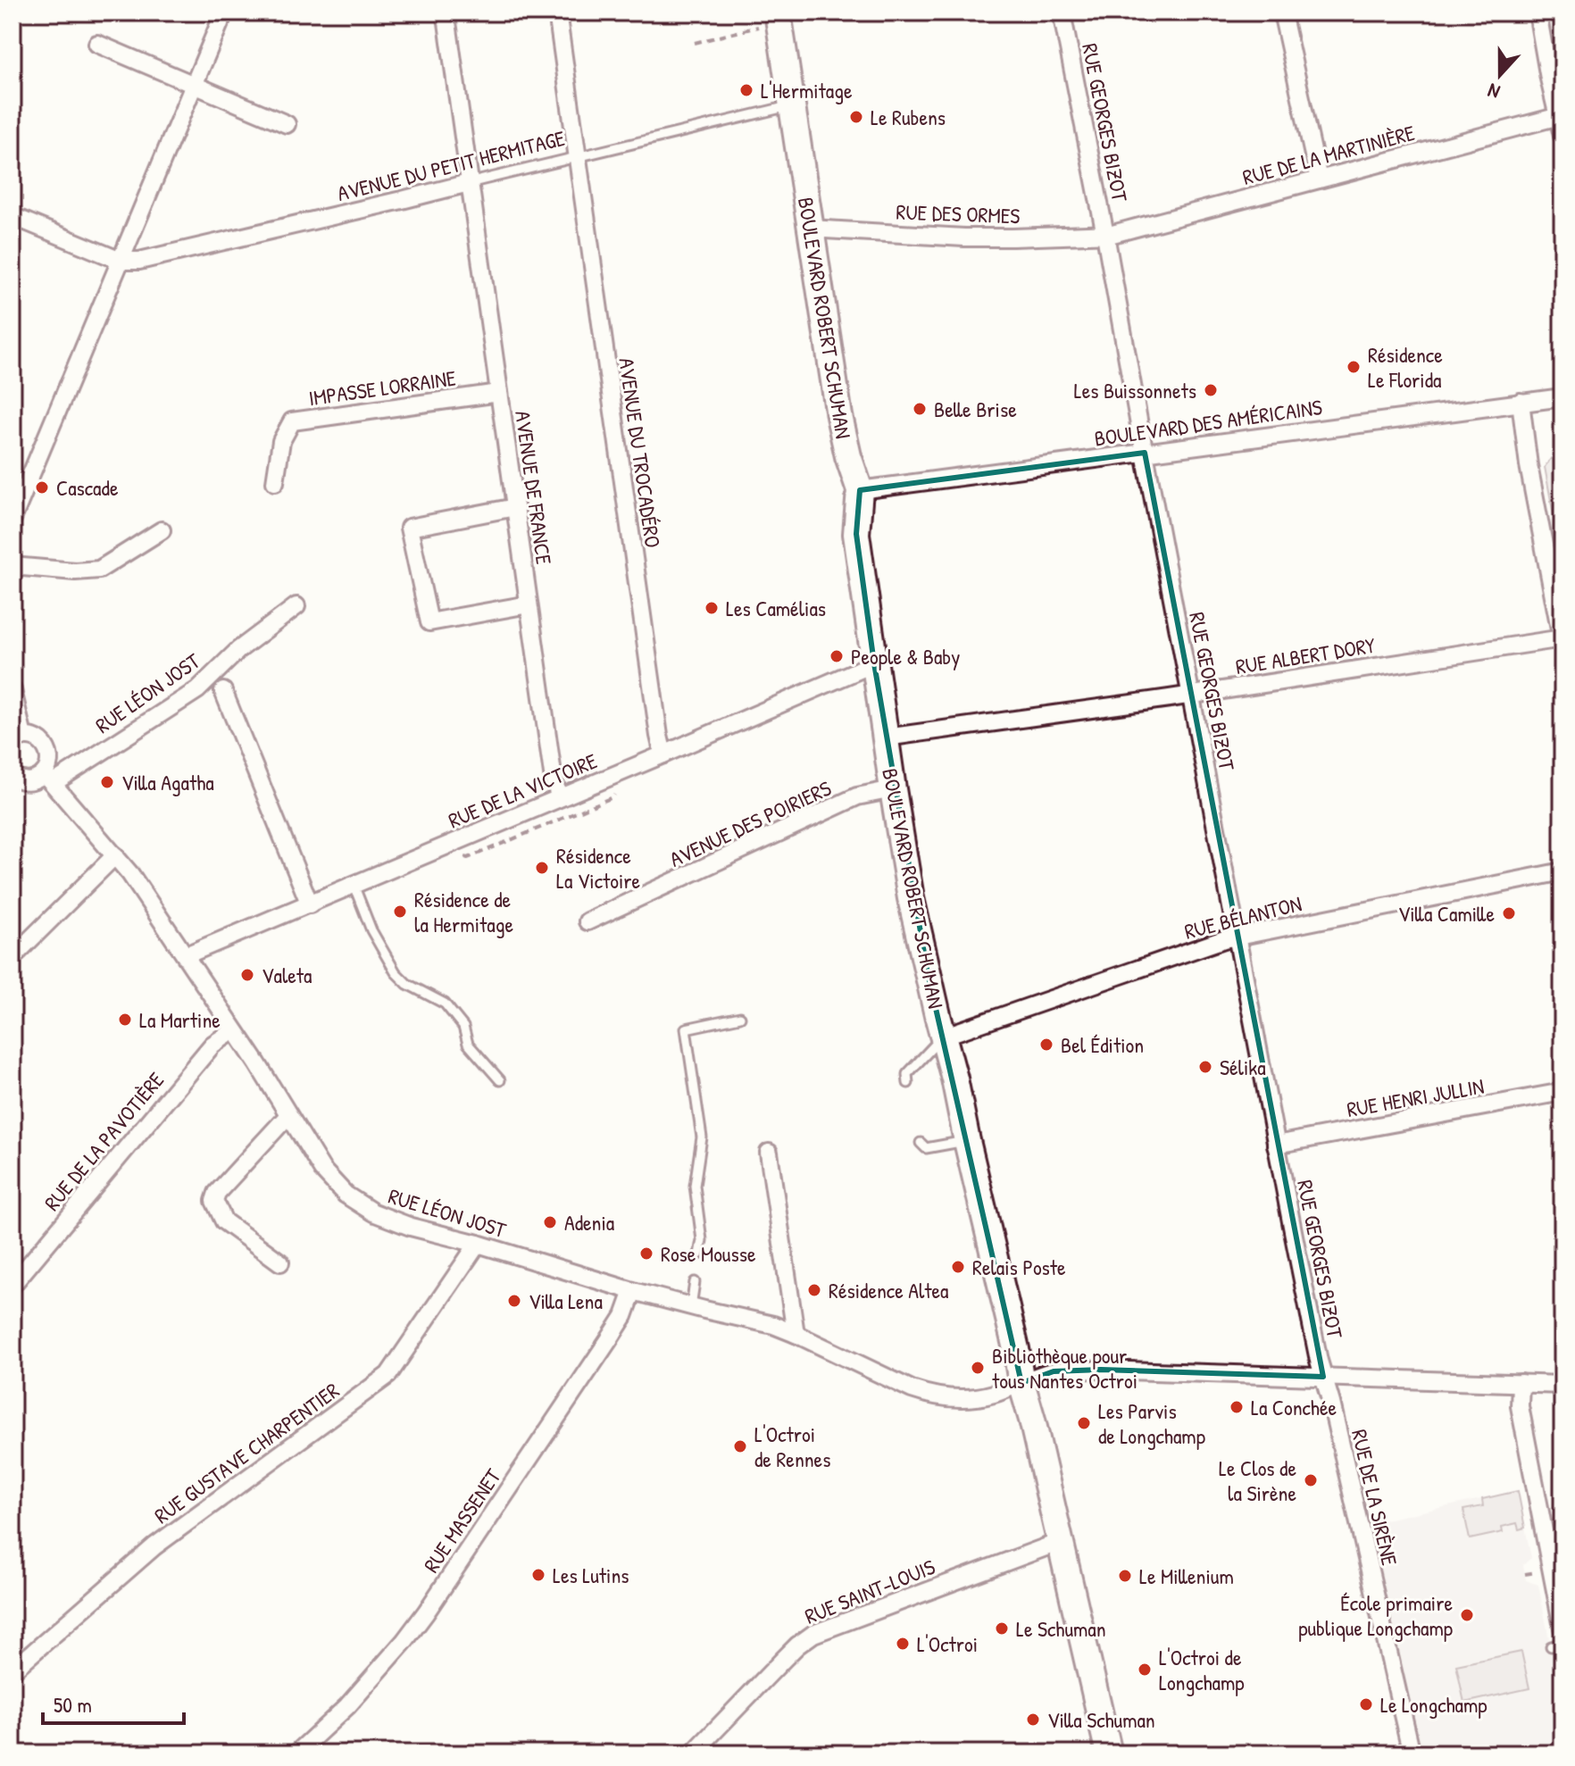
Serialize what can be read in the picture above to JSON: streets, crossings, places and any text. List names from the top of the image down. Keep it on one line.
{"streets":{"main road":["BOULEVARD ROBERT SCHUMAN"],"street":["RUE GEORGES BIZOT","RUE DE LA MARTINIÈRE","AVENUE DU PETIT HERMITAGE","RUE DES ORMES","IMPASSE LORRAINE","BOULEVARD DES AMÉRICAINS","AVENUE DU TROCADÉRO","AVENUE DE FRANCE","RUE ALBERT DORY","RUE LÉON JOST","RUE DE LA VICTOIRE","AVENUE DES POIRIERS","RUE BÉLANTON","RUE HENRI JULLIN","RUE DE LA PAVOTIÈRE","RUE GUSTAVE CHARPENTIER","RUE DE LA SIRÈNE","RUE MASSENET","RUE SAINT-LOUIS"]},"crossings":[["RUE GEORGES BIZOT","RUE DE LA MARTINIÈRE"],["RUE GEORGES BIZOT","RUE DES ORMES"],["RUE GEORGES BIZOT","BOULEVARD DES AMÉRICAINS"],["RUE GEORGES BIZOT","RUE ALBERT DORY"],["RUE GEORGES BIZOT","RUE LÉON JOST"],["RUE GEORGES BIZOT","RUE BÉLANTON"],["RUE GEORGES BIZOT","RUE HENRI JULLIN"],["RUE GEORGES BIZOT","RUE DE LA SIRÈNE"],["RUE DE LA MARTINIÈRE","RUE DES ORMES"],["AVENUE DU PETIT HERMITAGE","BOULEVARD ROBERT SCHUMAN"],["AVENUE DU PETIT HERMITAGE","AVENUE DU TROCADÉRO"],["AVENUE DU PETIT HERMITAGE","AVENUE DE FRANCE"],["RUE DES ORMES","BOULEVARD ROBERT SCHUMAN"],["BOULEVARD ROBERT SCHUMAN","BOULEVARD DES AMÉRICAINS"],["BOULEVARD ROBERT SCHUMAN","RUE ALBERT DORY"],["BOULEVARD ROBERT SCHUMAN","RUE LÉON JOST"],["BOULEVARD ROBERT SCHUMAN","RUE DE LA VICTOIRE"],["BOULEVARD ROBERT SCHUMAN","AVENUE DES POIRIERS"],["BOULEVARD ROBERT SCHUMAN","RUE BÉLANTON"],["BOULEVARD ROBERT SCHUMAN","RUE SAINT-LOUIS"],["IMPASSE LORRAINE","AVENUE DE FRANCE"],["AVENUE DU TROCADÉRO","RUE DE LA VICTOIRE"],["AVENUE DE FRANCE","RUE DE LA VICTOIRE"],["RUE LÉON JOST","RUE DE LA VICTOIRE"],["RUE LÉON JOST","RUE DE LA PAVOTIÈRE"],["RUE LÉON JOST","RUE GUSTAVE CHARPENTIER"],["RUE LÉON JOST","RUE DE LA SIRÈNE"],["RUE LÉON JOST","RUE MASSENET"]],"places":["L'Hermitage","Le Rubens","Résidence Le Florida","Les Buissonnets","Belle Brise","Cascade","Les Camélias","People & Baby","Villa Agatha","Résidence La Victoire","Résidence de la Hermitage","Villa Camille","Valeta","La Martine","Bel Édition","Sélika","Adenia","Rose Mousse","Relais Poste","Résidence Altea","Villa Lena","Bibliothèque pour tous Nantes Octroi","La Conchée","Les Parvis de Longchamp","L'Octroi de Rennes","Le Clos de la Sirène","Les Lutins","Le Millenium","École primaire publique Longchamp","Le Schuman","L'Octroi","L'Octroi de Longchamp","Le Longchamp","Villa Schuman"],"scale_bar":"50 m","north":"bottom"}
